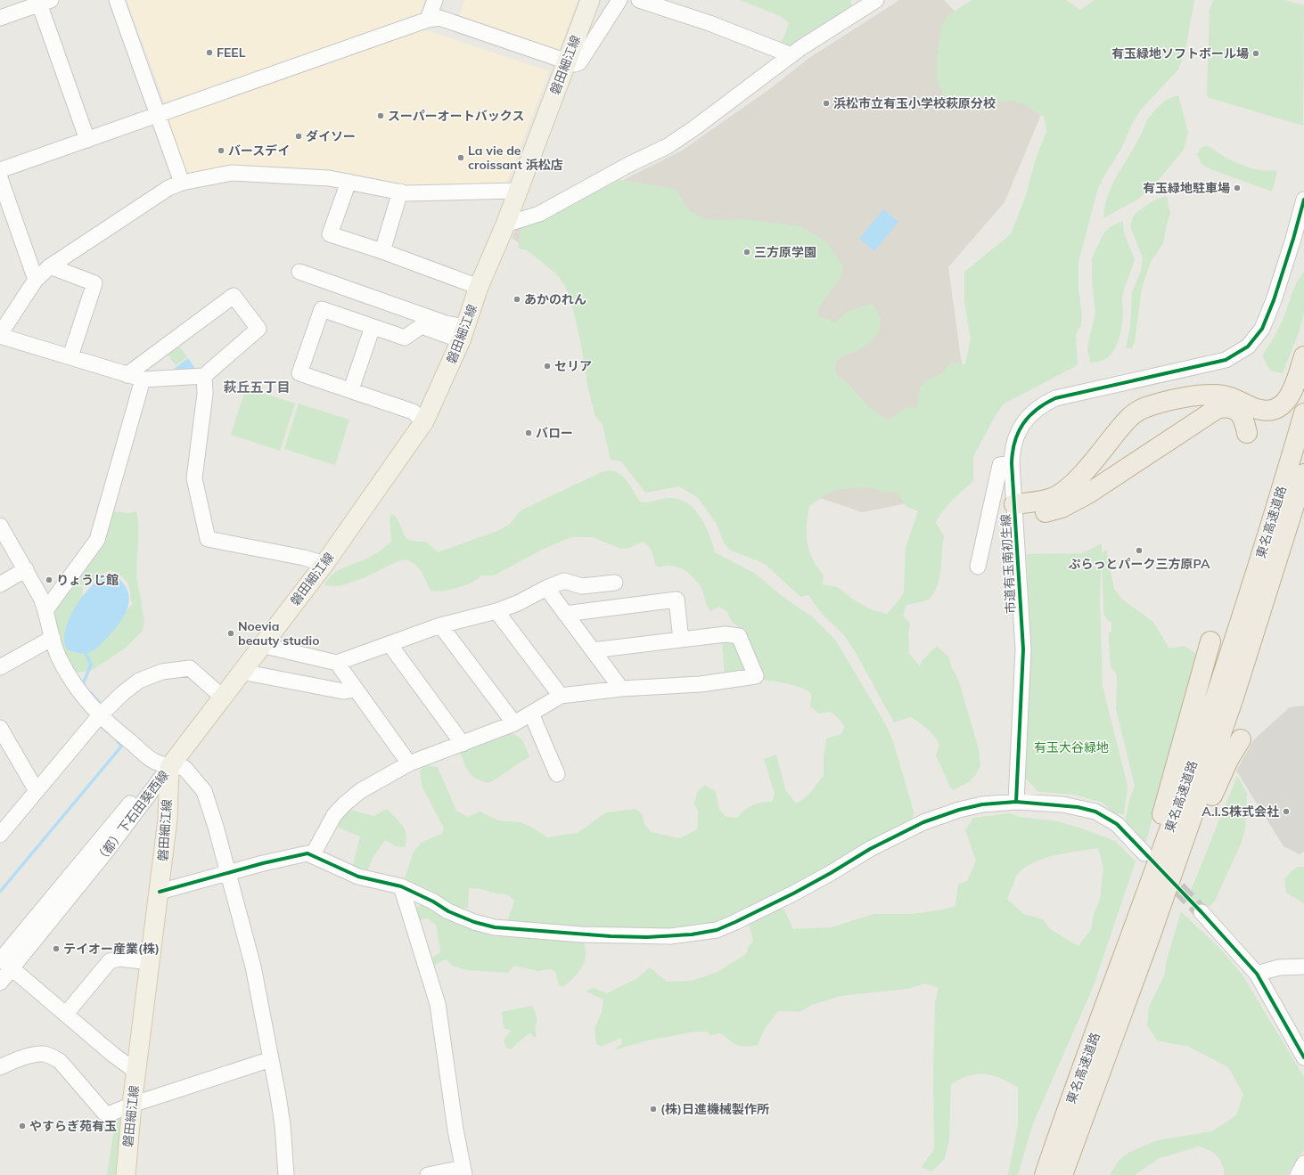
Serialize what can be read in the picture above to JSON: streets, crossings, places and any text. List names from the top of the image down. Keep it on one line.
{"streets":{"highway":["東名高速道路"],"main road":["磐田細江線"],"street":["市道有玉南初生線","（都）下石田葵西線"]},"crossings":[["磐田細江線","（都）下石田葵西線"]],"districts":["萩丘五丁目"],"parks":["有玉大谷緑地"],"places":["FEEL","有玉緑地ソフトボール場","浜松市立有玉小学校萩原分校","スーパーオートバックス","ダイソー","バースデイ","La vie de croissant 浜松店","有玉緑地駐車場","三方原学園","あかのれん","セリア","バロー","ぷらっとパーク三方原PA","りょうじ館","Noevia beauty studio","A.I.S株式会社","テイオー産業(株)","(株)日進機械製作所","やすらぎ苑有玉"]}
